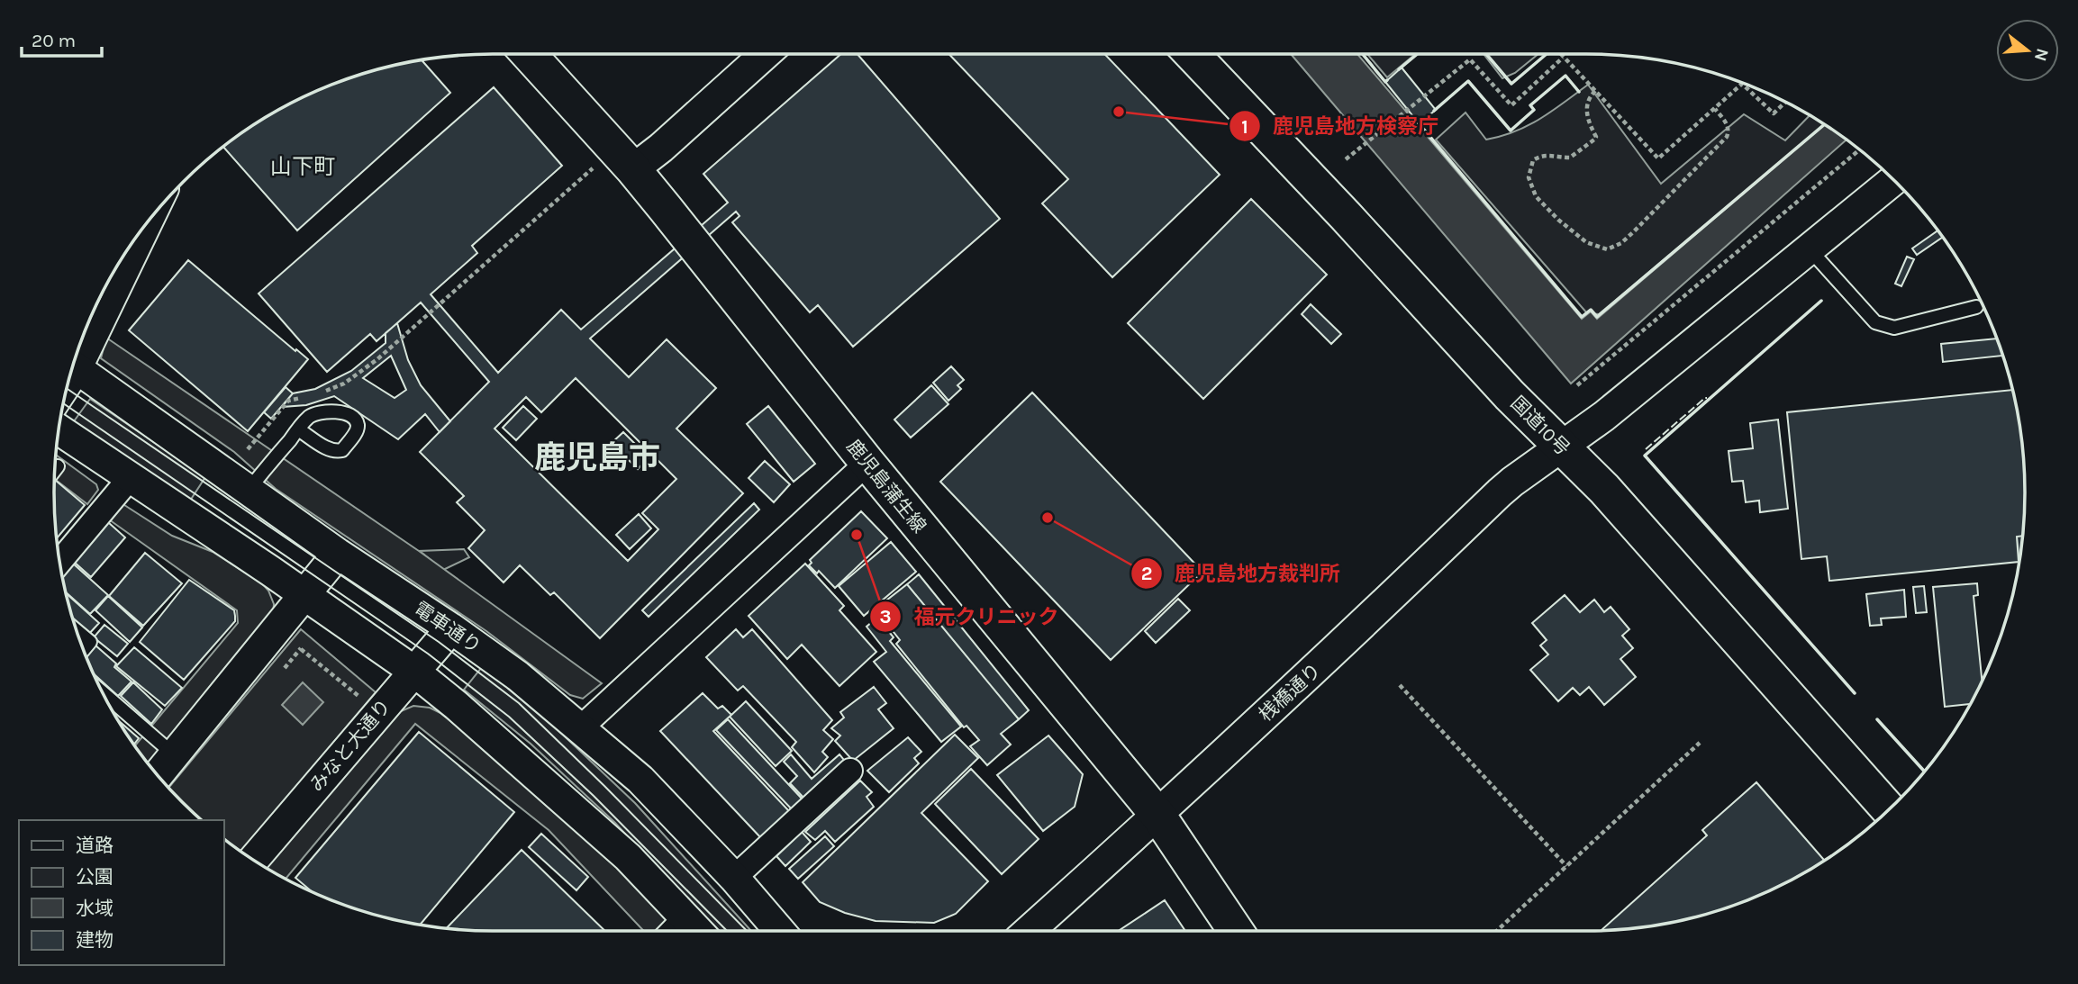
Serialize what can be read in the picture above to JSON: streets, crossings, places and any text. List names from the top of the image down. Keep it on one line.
{"streets":{"main road":["国道10号","鹿児島蒲生線"],"street":["電車通り","桟橋通り","みなと大通り"]},"crossings":[["国道10号","桟橋通り"],["鹿児島蒲生線","桟橋通り"],["電車通り","みなと大通り"]],"districts":["山下町","鹿児島市"],"places":["鹿児島地方検察庁","鹿児島地方裁判所","福元クリニック"],"legend":["道路","公園","水域","建物"],"scale_bar":"20 m","north":"right"}
